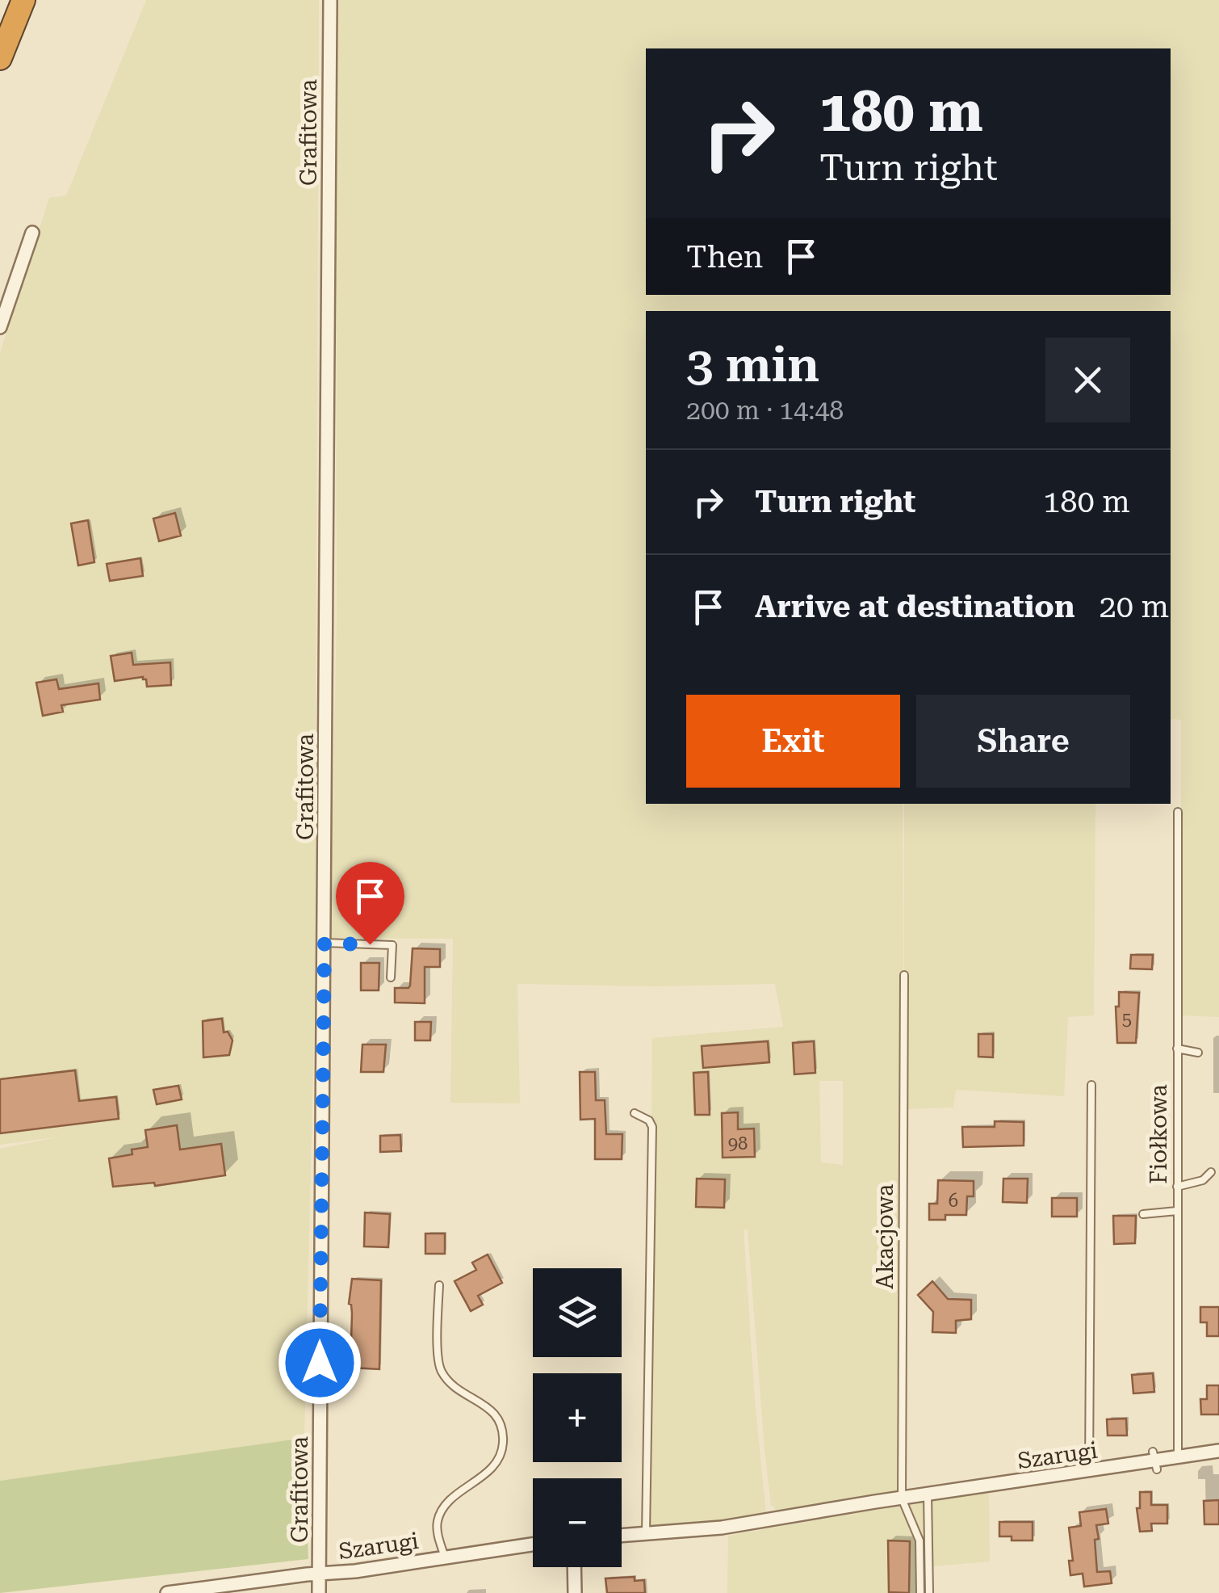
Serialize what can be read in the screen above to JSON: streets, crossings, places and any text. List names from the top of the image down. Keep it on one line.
{"streets":{"street":["Grafitowa","Szarugi"],"lane":["Fiołkowa","Akacjowa"]},"crossings":[["Grafitowa","Szarugi"],["Fiołkowa","Szarugi"],["Akacjowa","Szarugi"]],"house_numbers":["5","98","6"],"page":{"turn":["180 m","Turn right"],"then":"Then","heading":["3 min","200 m · 14:48"],"list":[{"name":"Turn right","value":"180 m"},{"name":"Arrive at destination","value":"20 m"}],"buttons":["Exit","Share"],"map_buttons":["+","−"]}}
